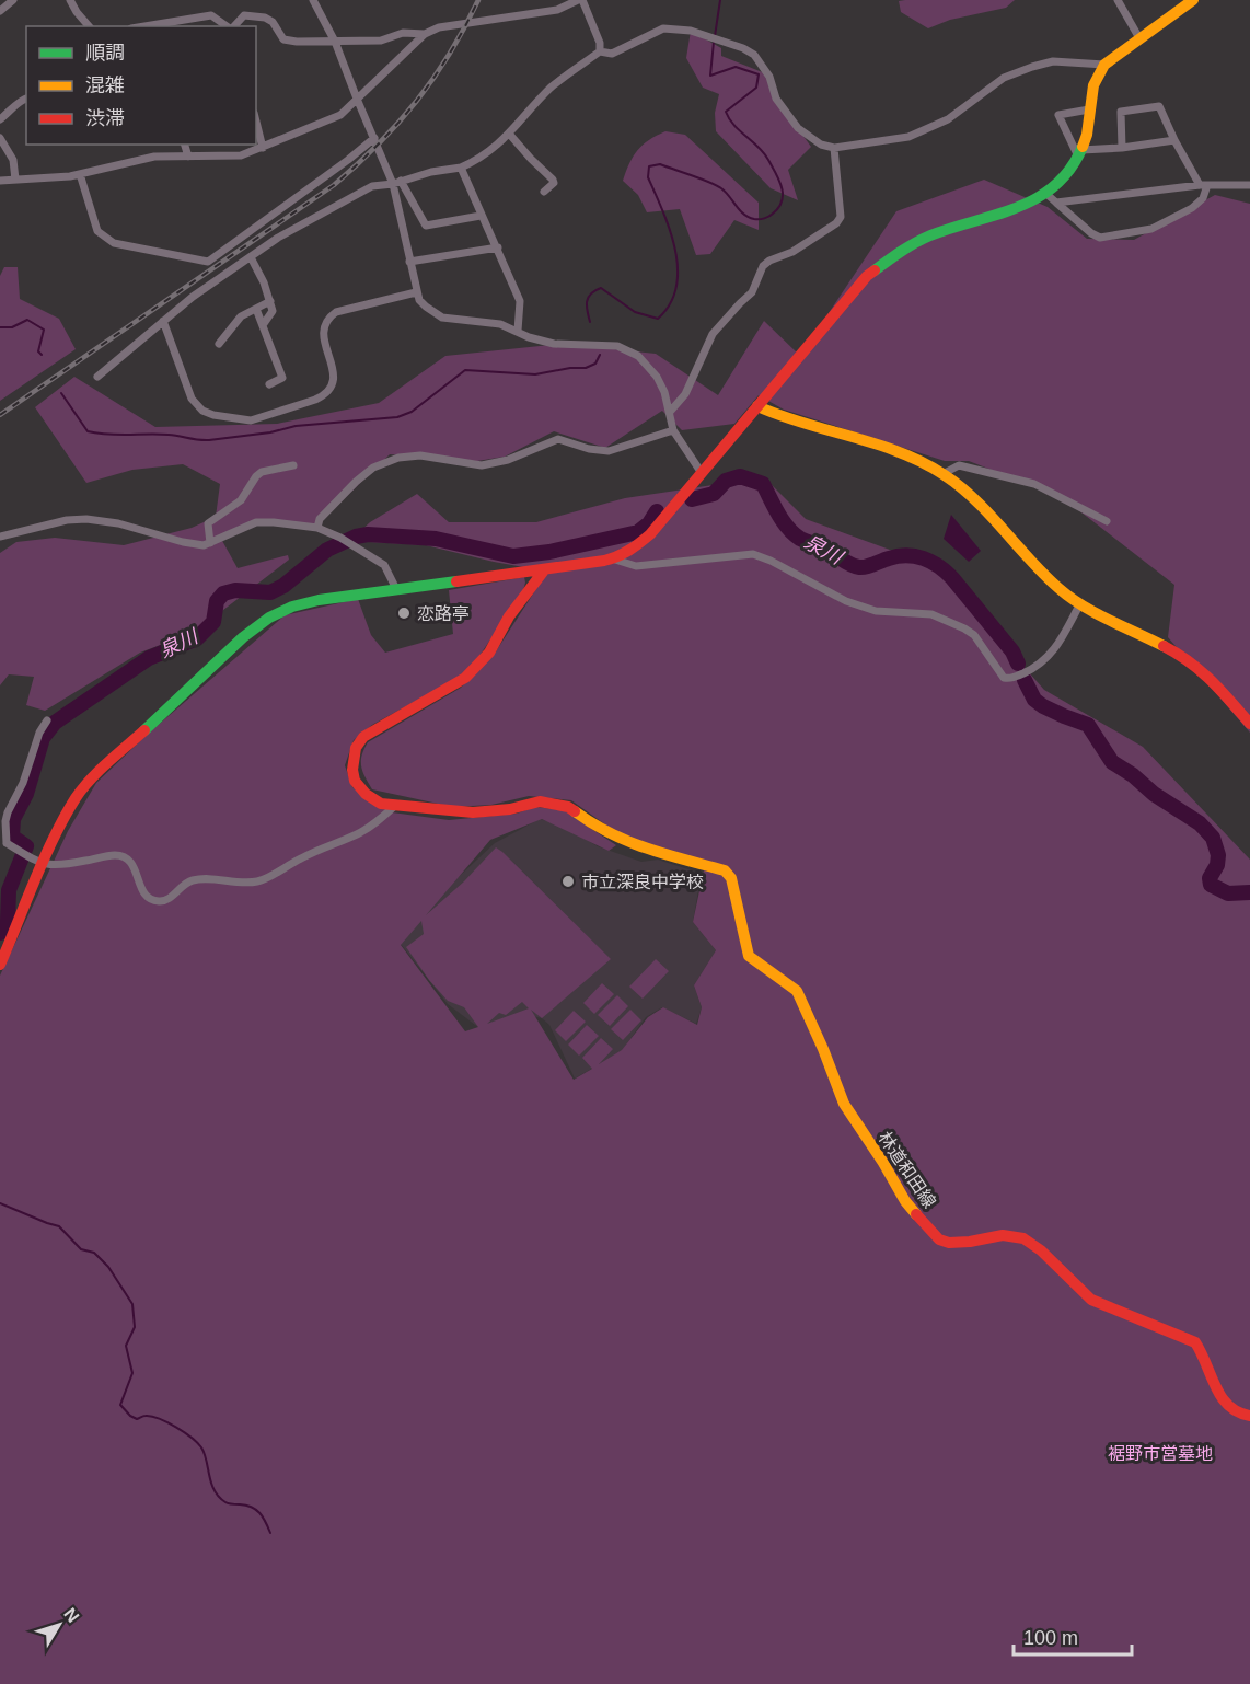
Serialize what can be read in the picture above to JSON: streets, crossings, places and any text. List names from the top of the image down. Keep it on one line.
{"streets":{"street":["林道和田線"]},"water":["泉川"],"parks":["裾野市営墓地"],"places":["恋路亭","市立深良中学校"],"legend":["順調","混雑","渋滞"],"scale_bar":"100 m","north":"top right"}
